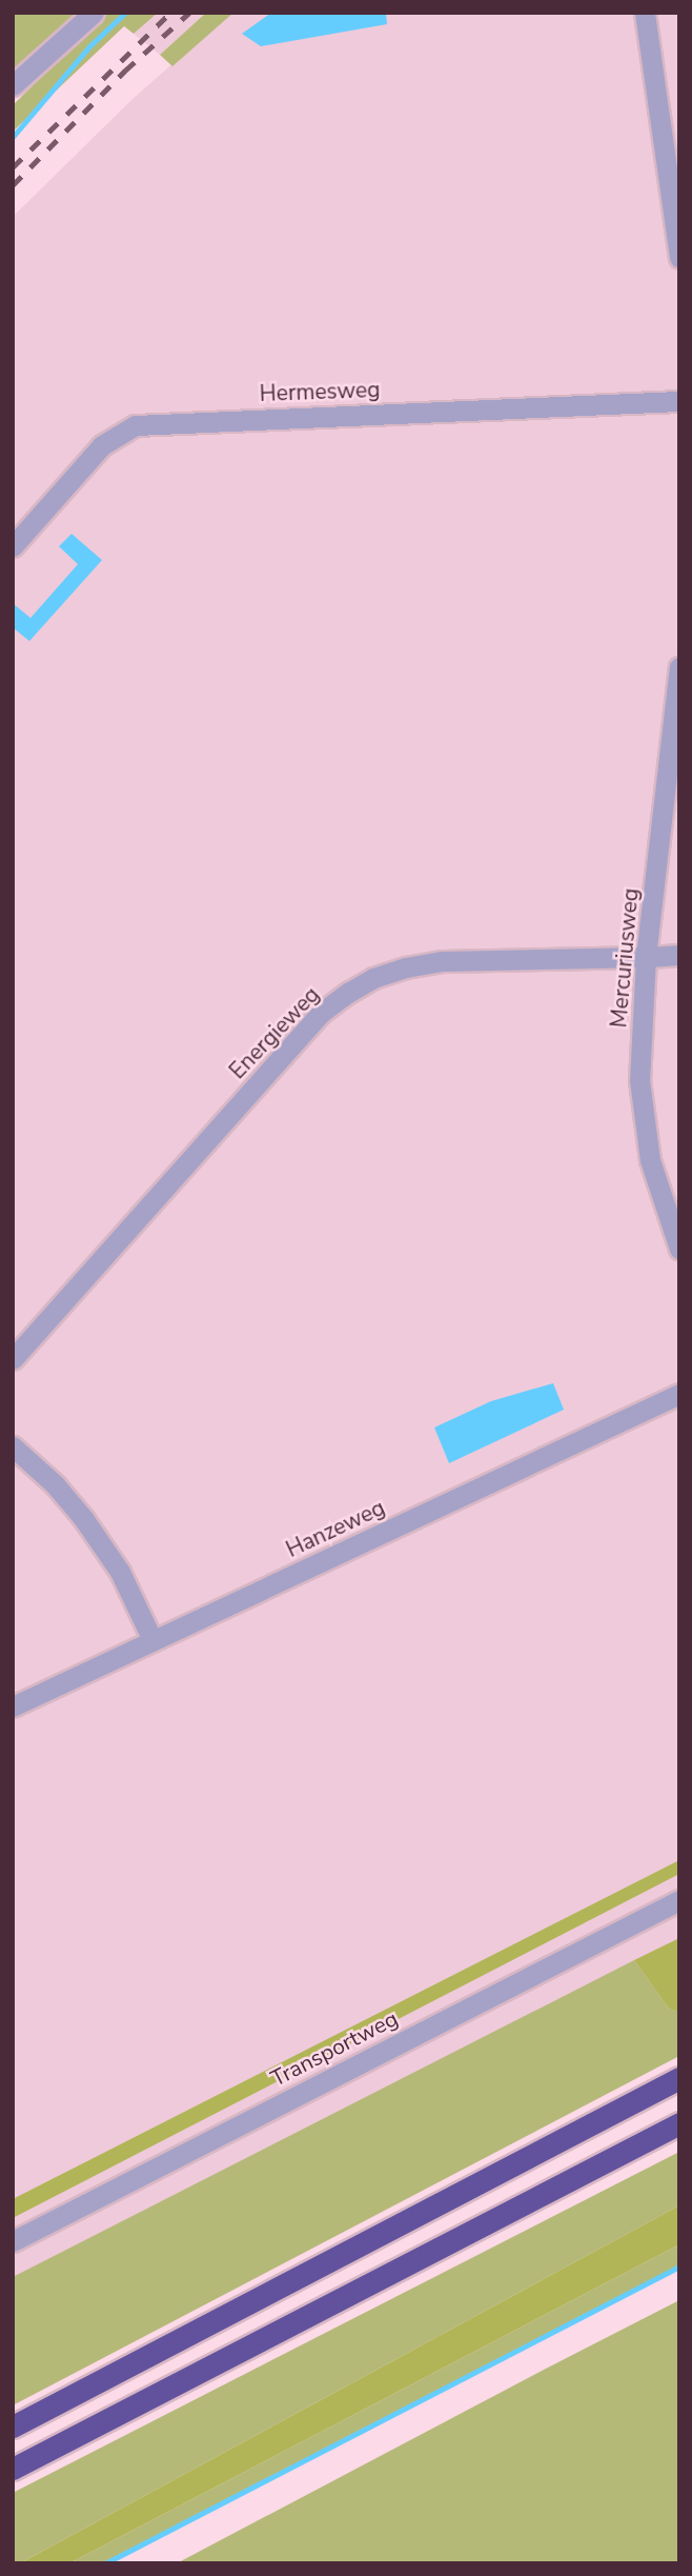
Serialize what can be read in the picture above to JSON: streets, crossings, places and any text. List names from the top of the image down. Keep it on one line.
{"streets":{"street":["Hermesweg","Mercuriusweg","Energieweg","Hanzeweg","Transportweg"]},"crossings":[["Mercuriusweg","Energieweg"]]}
